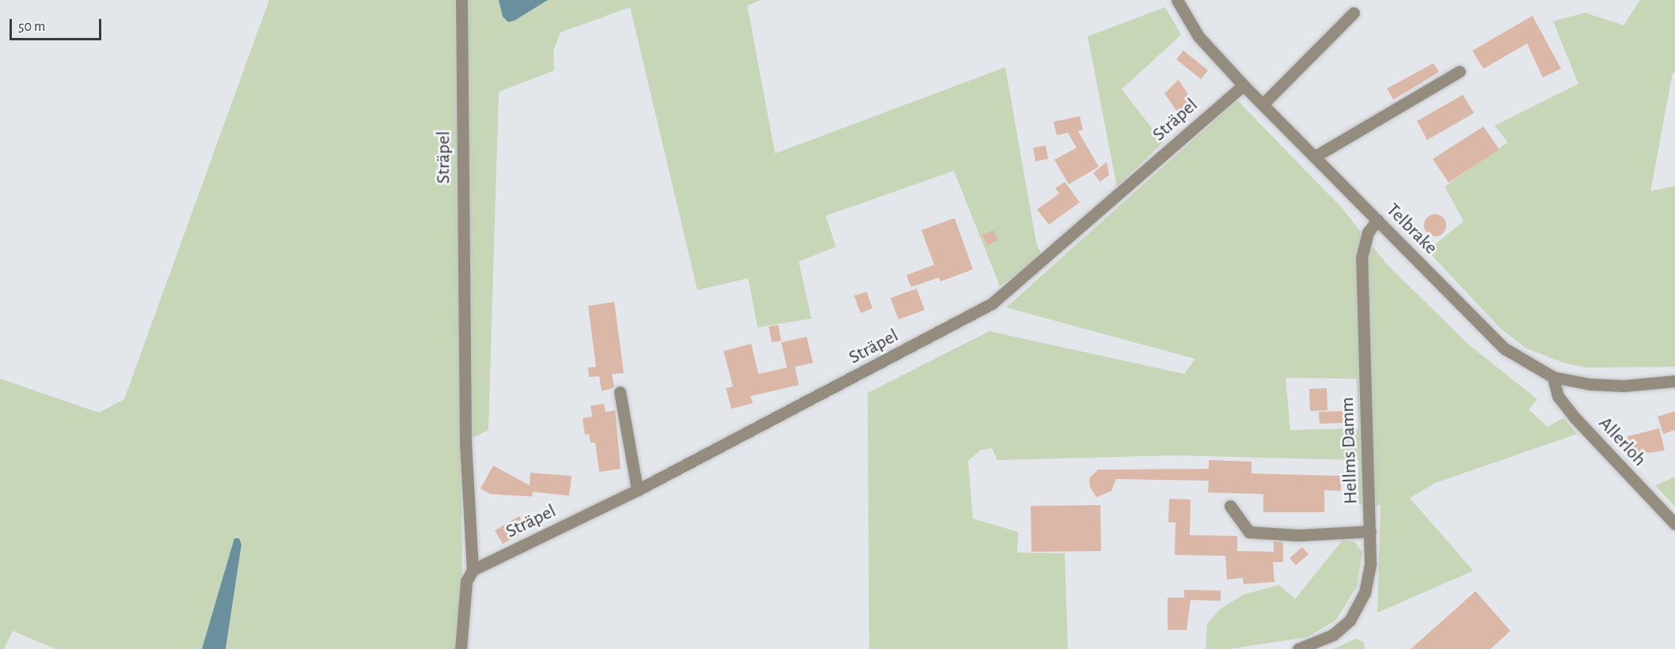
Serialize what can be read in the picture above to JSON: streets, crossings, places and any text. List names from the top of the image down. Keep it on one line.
{"streets":{"street":["Sträpel","Telbrake","Allerloh","Hellms Damm"]},"crossings":[["Sträpel","Telbrake"],["Telbrake","Allerloh"],["Telbrake","Hellms Damm"]],"scale_bar":"50 m"}
